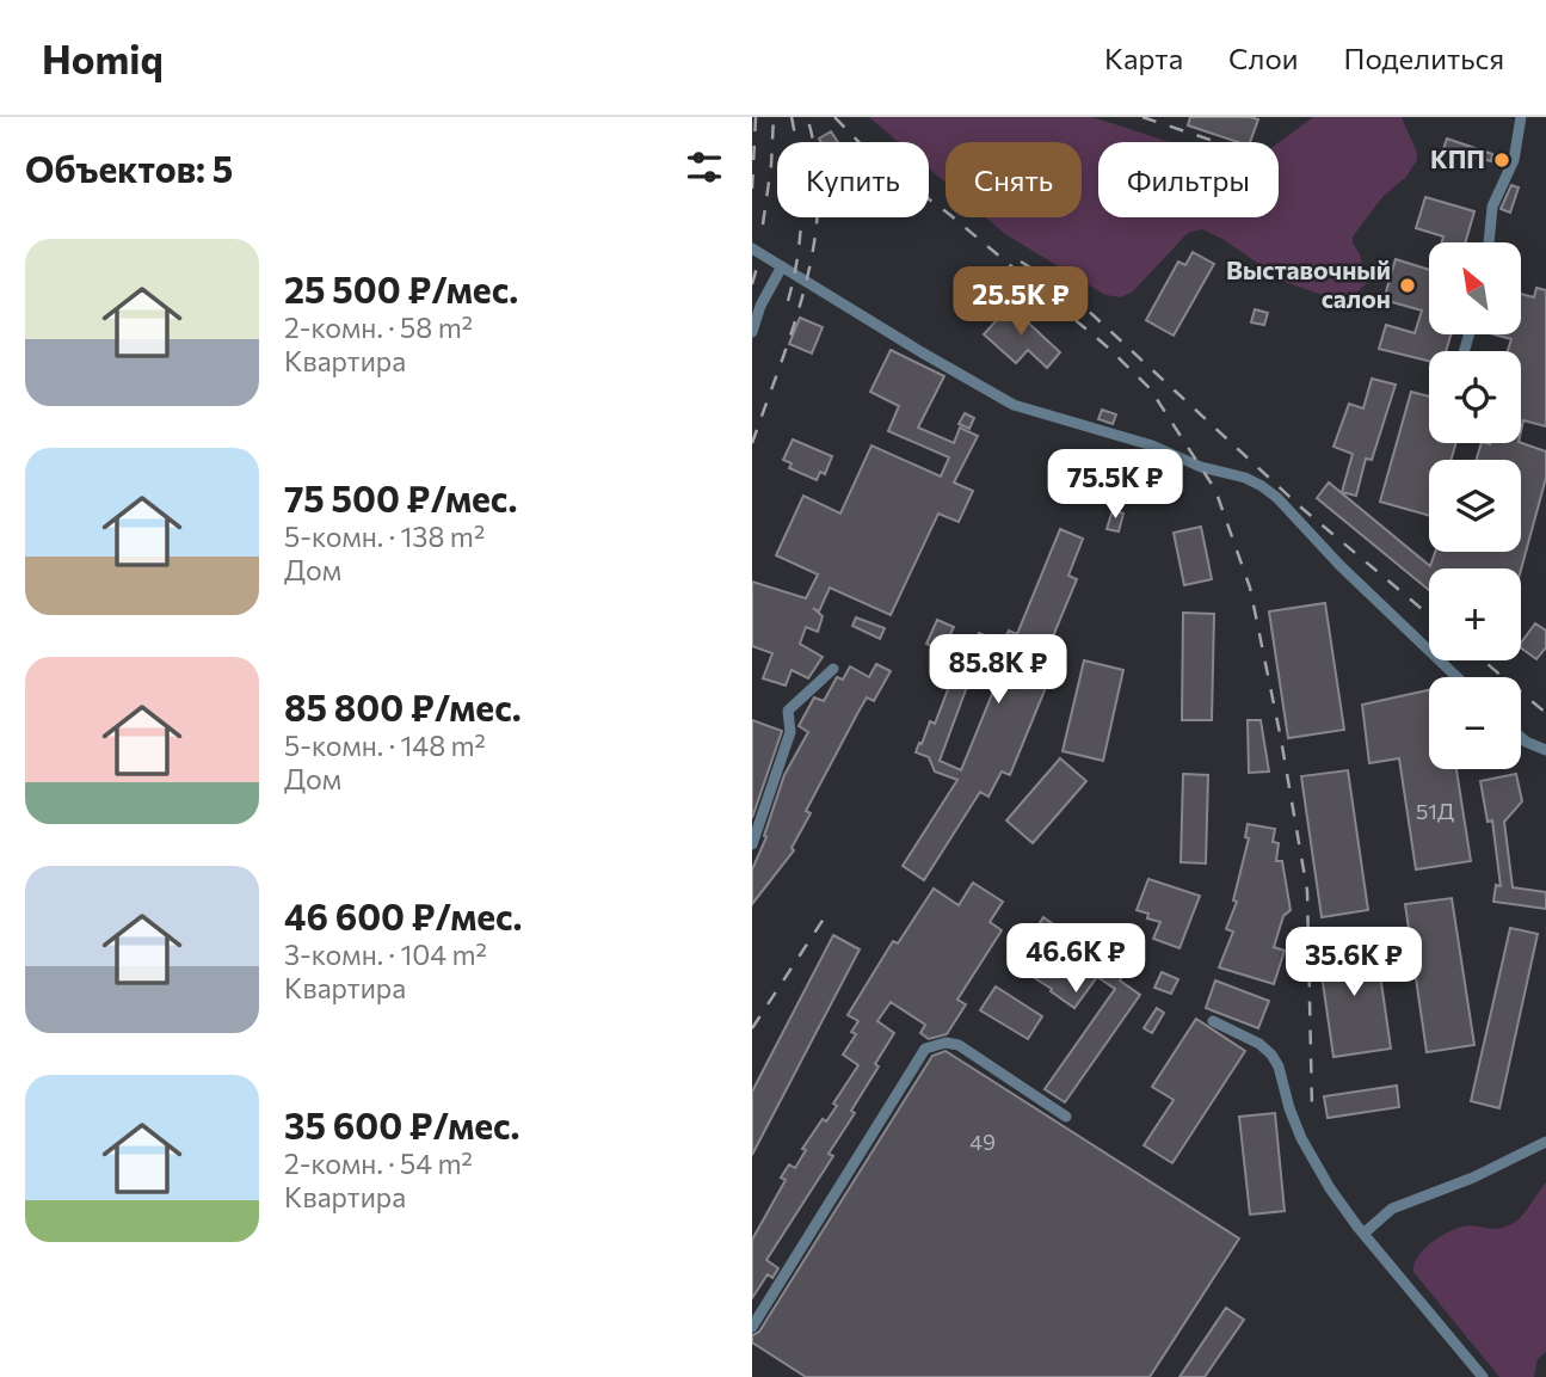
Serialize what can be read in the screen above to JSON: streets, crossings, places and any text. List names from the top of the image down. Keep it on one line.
{"places":["КПП","Выставочный салон"],"house_numbers":["51Д","49"],"north":"top left","page":{"header":"Homiq","nav":["Карта","Слои","Поделиться"],"heading":"Объектов: 5","chip":["Купить","Снять","Фильтры"],"list":[{"name":"25 500 ₽/мес.","note":"2-комн. · 58 m² · Квартира"},{"name":"75 500 ₽/мес.","note":"5-комн. · 138 m² · Дом"},{"name":"85 800 ₽/мес.","note":"5-комн. · 148 m² · Дом"},{"name":"46 600 ₽/мес.","note":"3-комн. · 104 m² · Квартира"},{"name":"35 600 ₽/мес.","note":"2-комн. · 54 m² · Квартира"}],"map_buttons":["+","−"],"price":["25.5K ₽","75.5K ₽","85.8K ₽","46.6K ₽","35.6K ₽"]}}
